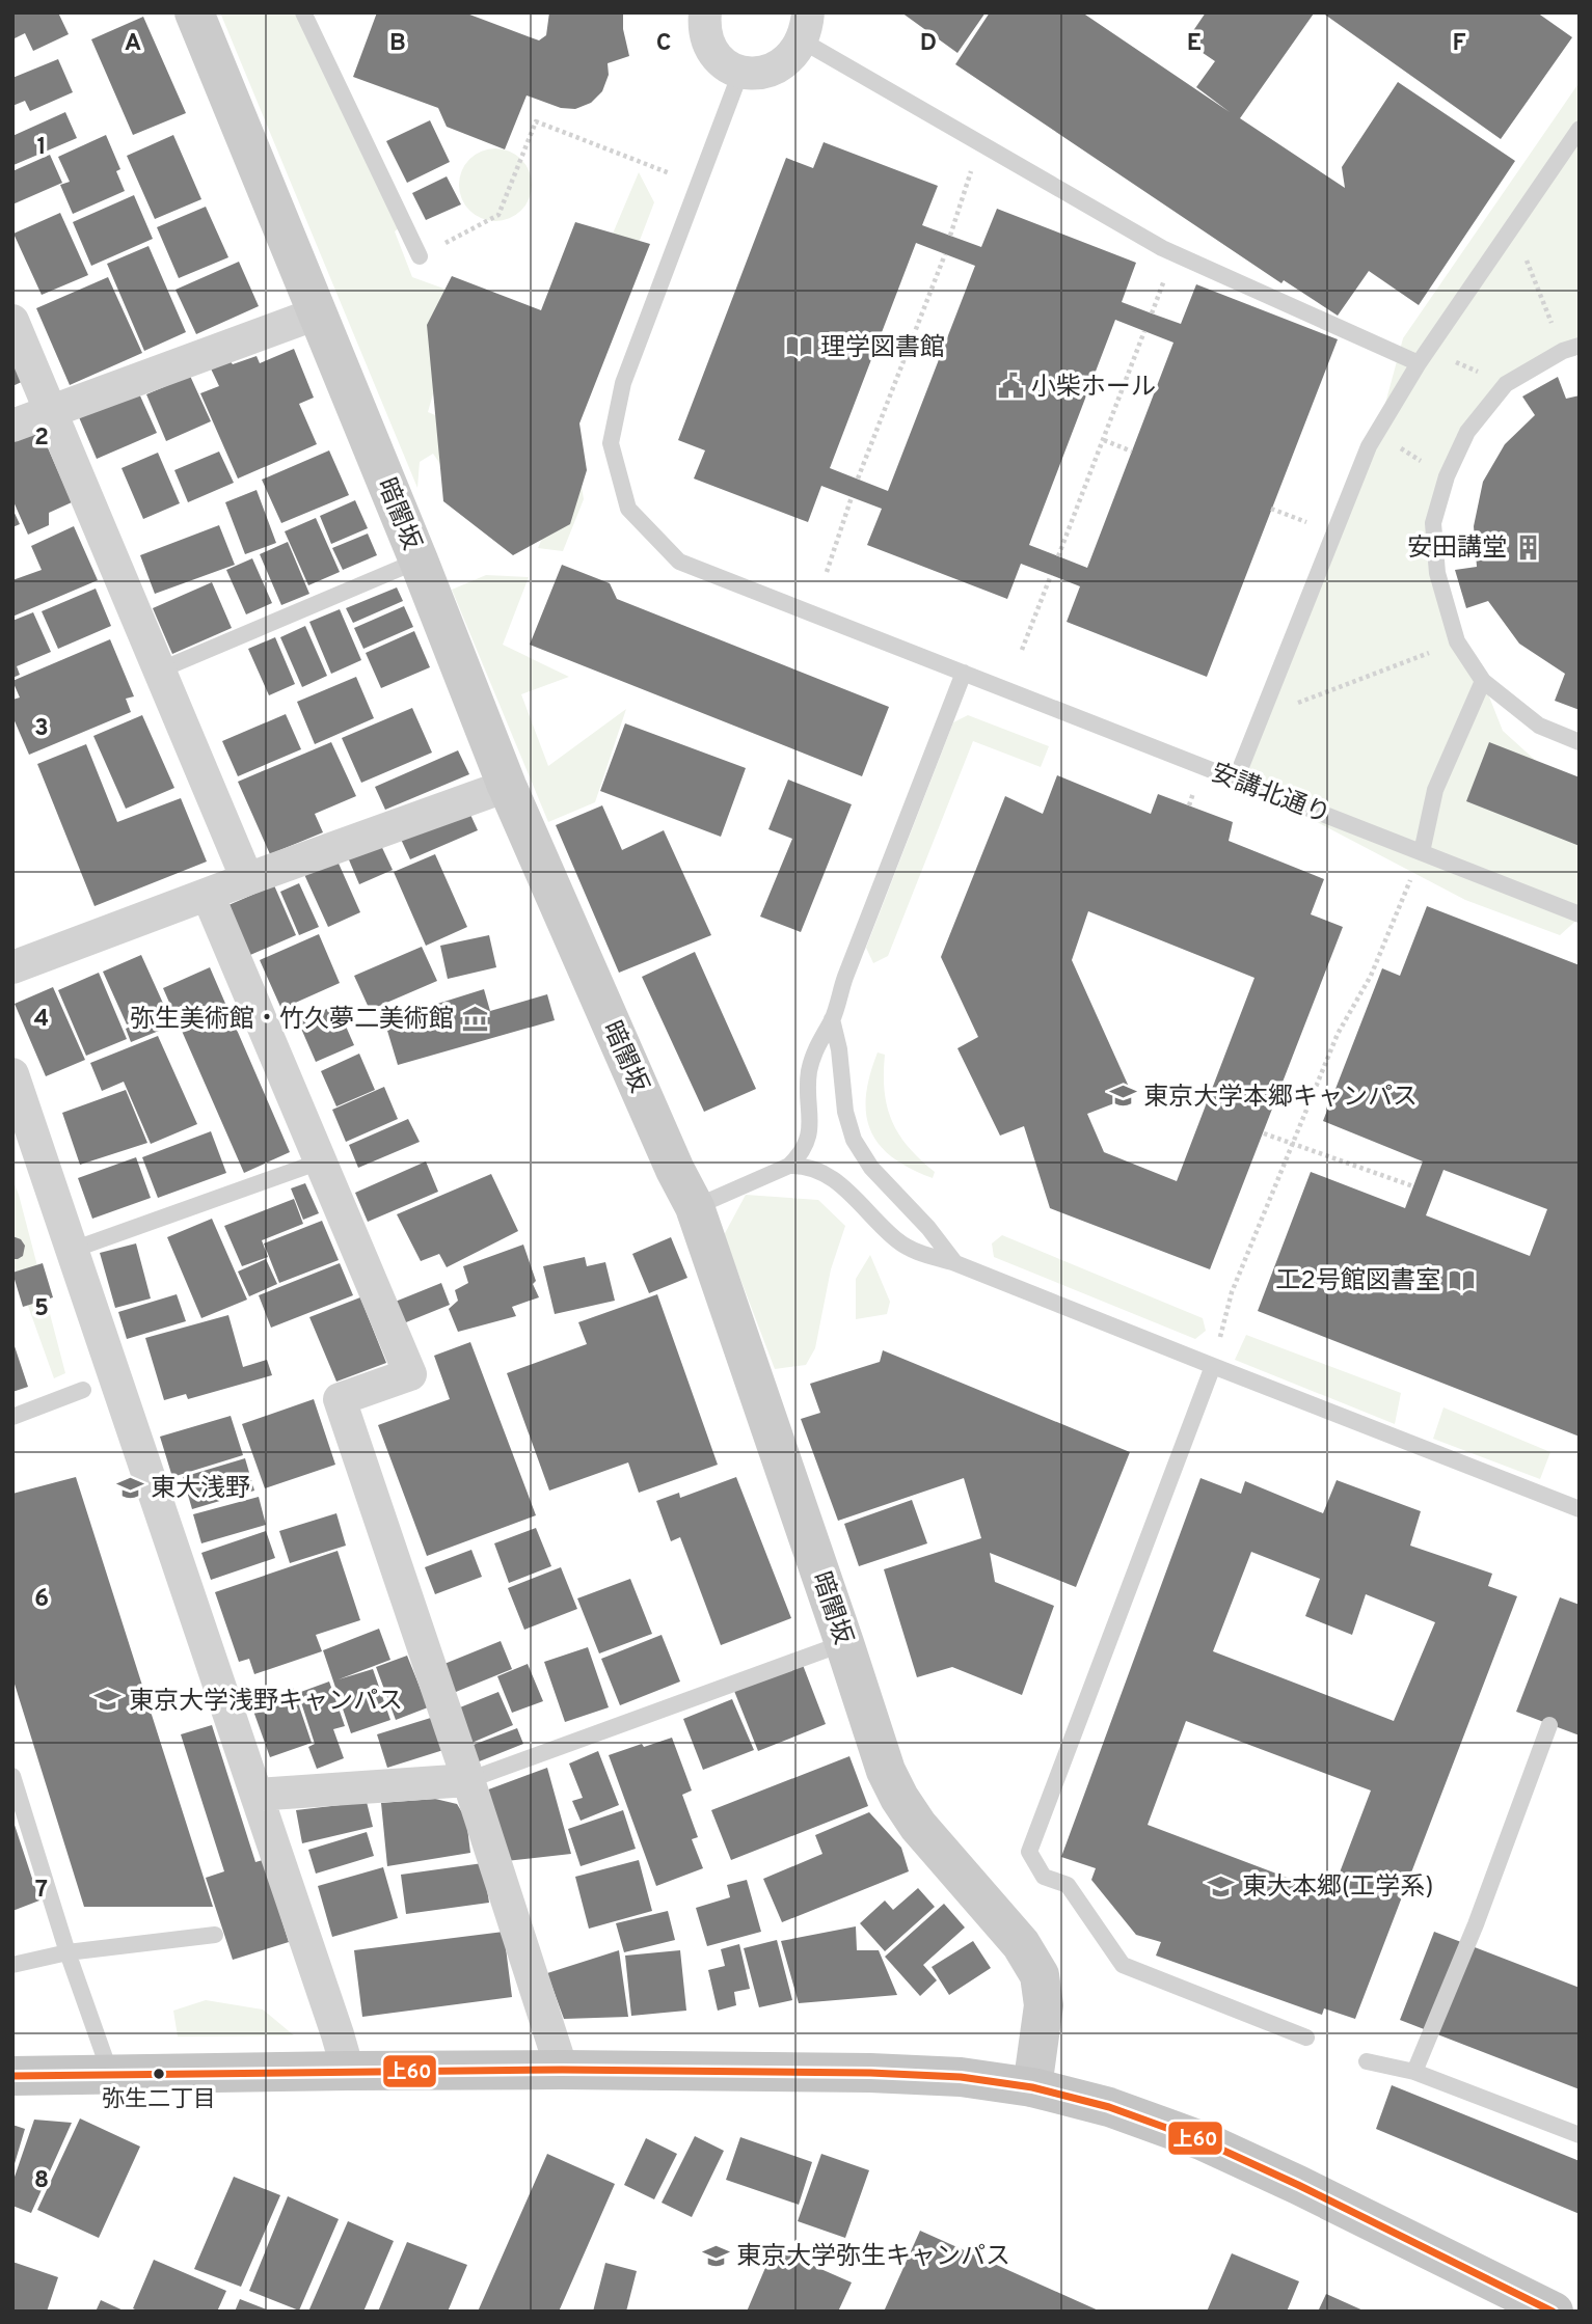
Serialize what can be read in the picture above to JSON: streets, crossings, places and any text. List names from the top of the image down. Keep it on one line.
{"streets":{"street":["暗闇坂"],"lane":["安講北通り"]},"places":{"library":["理学図書館","工2号館図書室"],"public building":["小柴ホール"],"building":["安田講堂"],"museum":["弥生美術館・竹久夢二美術館"],"school or university":["東京大学本郷キャンパス","東大浅野","東京大学浅野キャンパス","東大本郷(工学系)","東京大学弥生キャンパス"],"other":["弥生二丁目"]},"lines":["transit line 上60"],"grid":{"columns":["A","B","C","D","E","F"],"rows":["1","2","3","4","5","6","7","8"]}}
